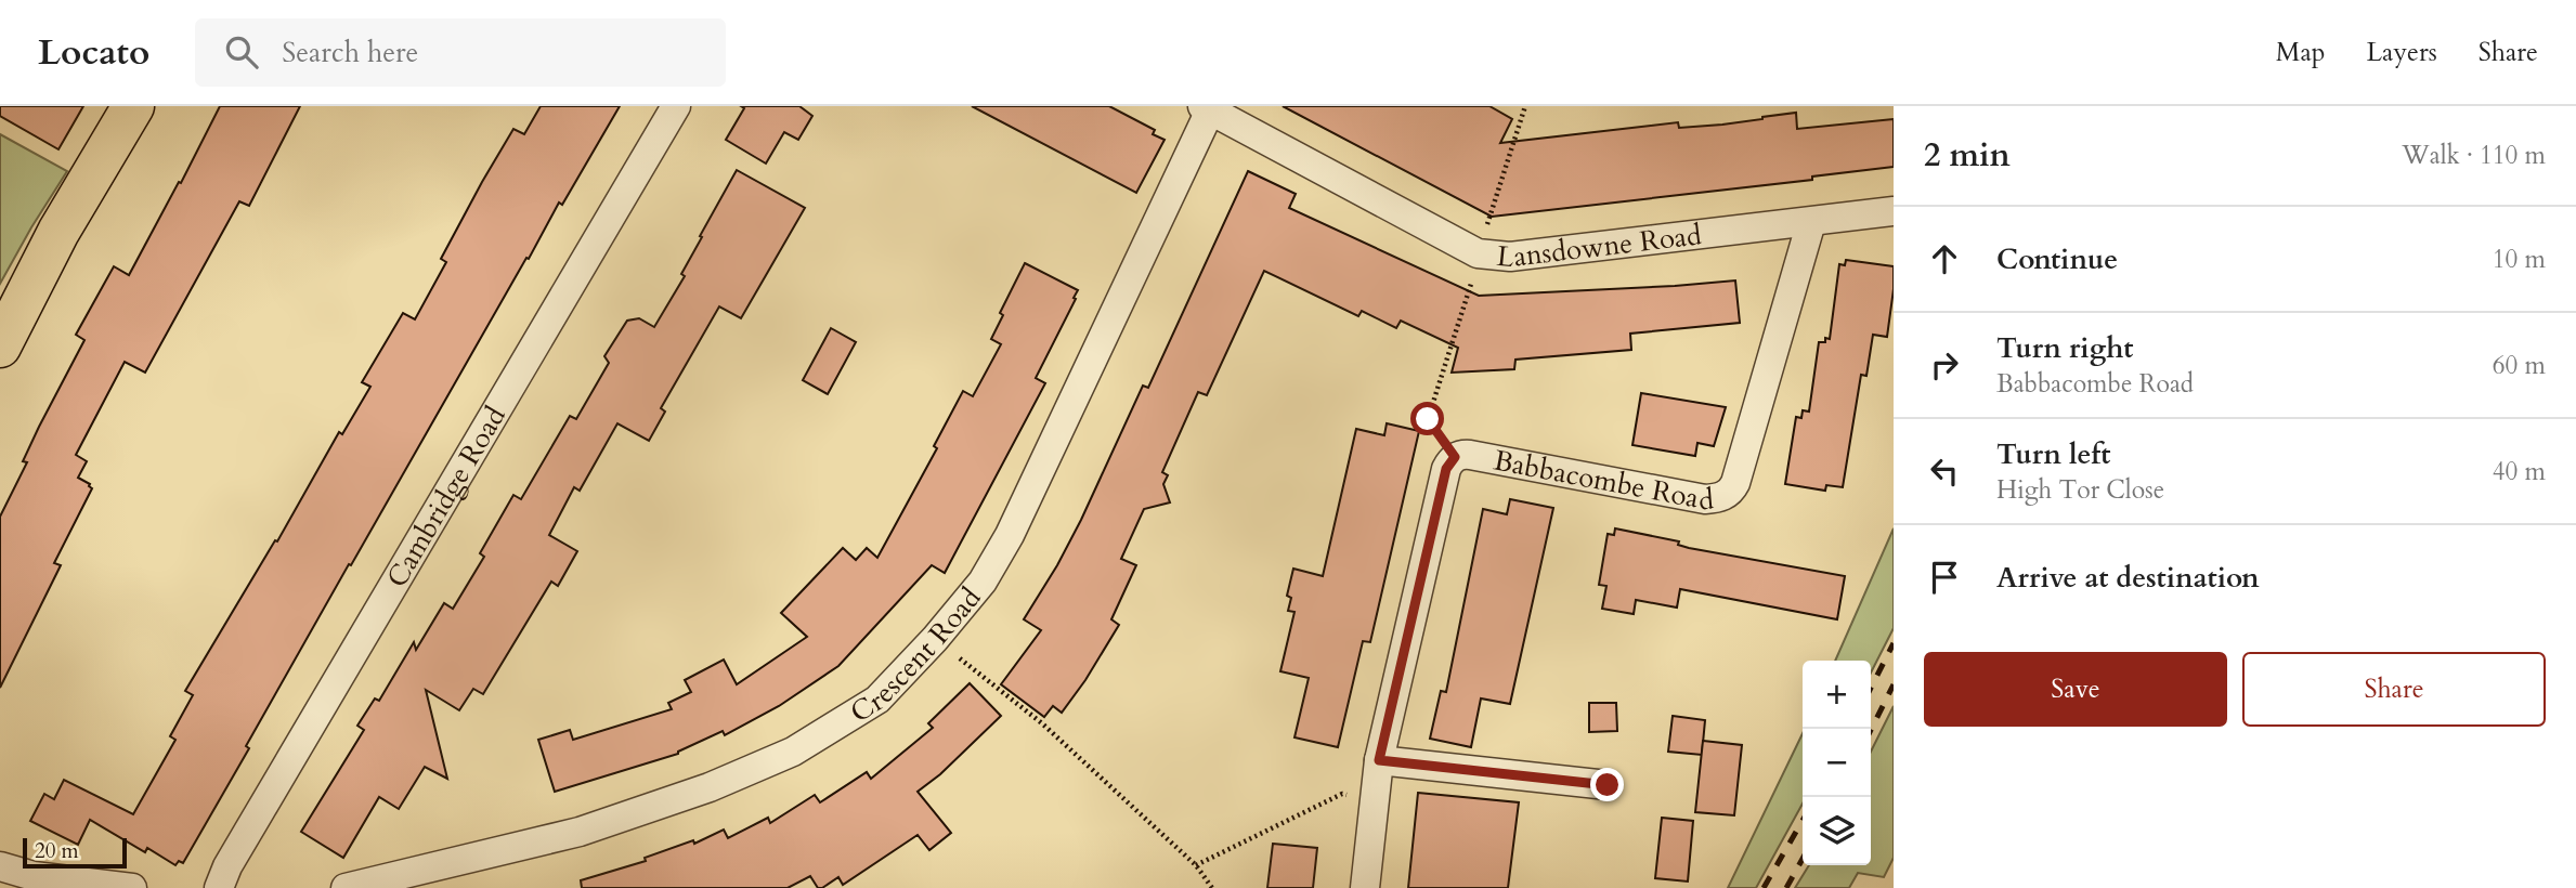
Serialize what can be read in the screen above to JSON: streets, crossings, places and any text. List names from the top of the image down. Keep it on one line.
{"streets":{"street":["Lansdowne Road","Babbacombe Road","Cambridge Road","Crescent Road"]},"crossings":[["Lansdowne Road","Babbacombe Road"],["Lansdowne Road","Crescent Road"]],"scale_bar":"20 m","page":{"header":"Locato","search":"Search here","nav":["Map","Layers","Share"],"heading":["2 min","Walk · 110 m"],"list":[["Continue","10 m"],["Turn right","Babbacombe Road","60 m"],["Turn left","High Tor Close","40 m"],"Arrive at destination"],"buttons":["Save","Share"],"map_buttons":["+","−"],"scale":"20 m"}}
